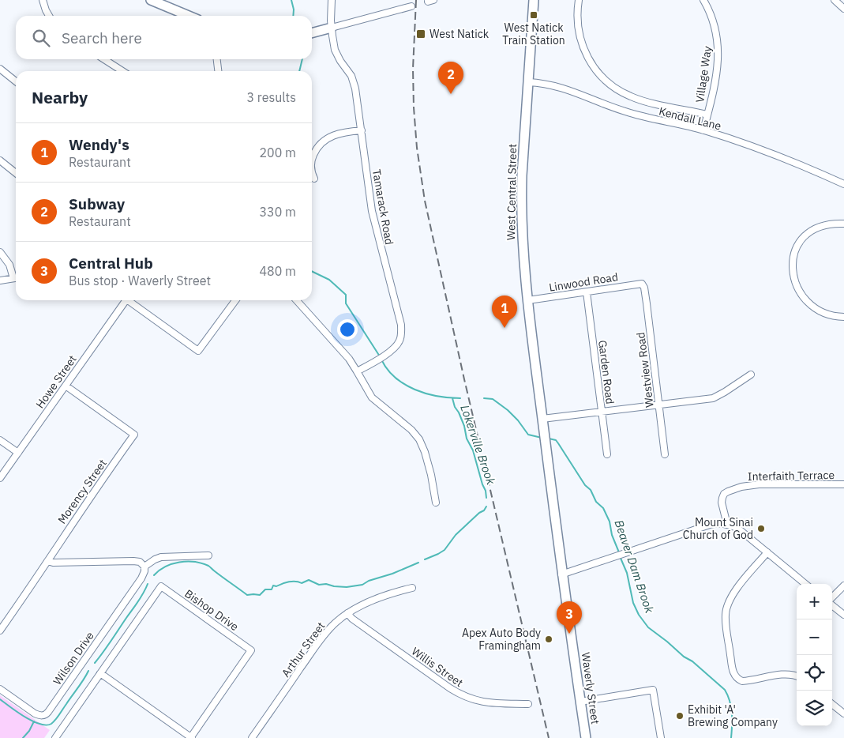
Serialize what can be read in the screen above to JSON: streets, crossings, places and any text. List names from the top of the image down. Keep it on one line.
{"streets":{"main road":["West Central Street","Waverly Street"],"street":["Village Way","Kendall Lane","Tamarack Road","Linwood Road","Westview Road","Garden Road","Howe Street","Interfaith Terrace","Morency Street","Bishop Drive","Arthur Street","Wilson Drive","Willis Street"]},"crossings":[["Village Way","Kendall Lane"],["Kendall Lane","West Central Street"],["West Central Street","Linwood Road"],["West Central Street","Waverly Street"],["Linwood Road","Westview Road"],["Linwood Road","Garden Road"],["Howe Street","Morency Street"],["Arthur Street","Willis Street"]],"water":["Lokerville Brook","Beaver Dam Brook"],"places":{"transit":["West Natick Train Station","West Natick"],"other":["Mount Sinai Church of God","Apex Auto Body Framingham","Exhibit 'A' Brewing Company"]},"page":{"search":"Search here","pins":["2","1","3"],"heading":["Nearby","3 results"],"list":[{"mark":"1","name":"Wendy's","note":"Restaurant","value":"200 m"},{"mark":"2","name":"Subway","note":"Restaurant","value":"330 m"},{"mark":"3","name":"Central Hub","note":"Bus stop · Waverly Street","value":"480 m"}],"map_buttons":["+","−"]}}
